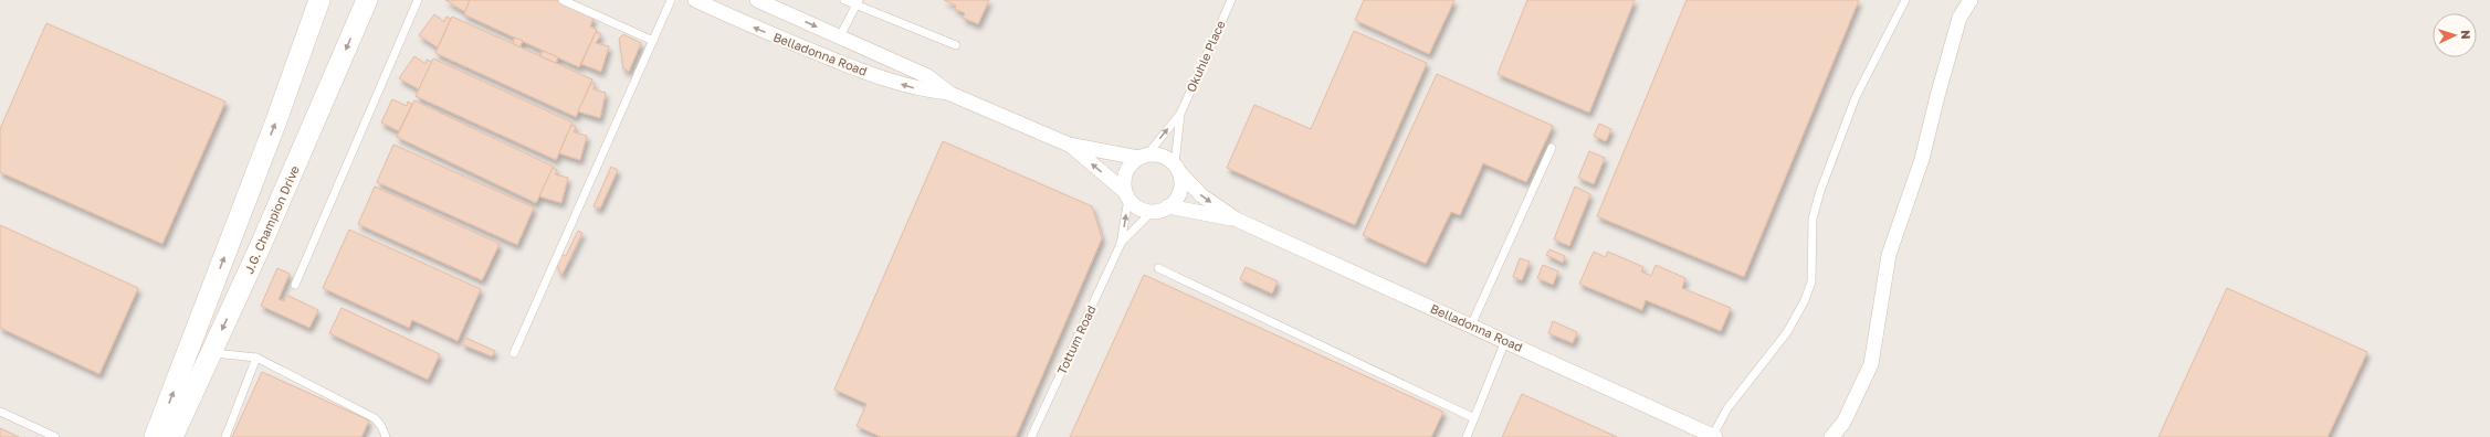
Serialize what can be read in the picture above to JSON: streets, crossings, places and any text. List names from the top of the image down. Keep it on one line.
{"streets":{"street":["Belladonna Road","J.G. Champion Drive"],"lane":["Okuhle Place","Tottum Road"]},"crossings":[["Belladonna Road","Okuhle Place"],["Belladonna Road","Tottum Road"],["Okuhle Place","Tottum Road"]],"north":"right"}
